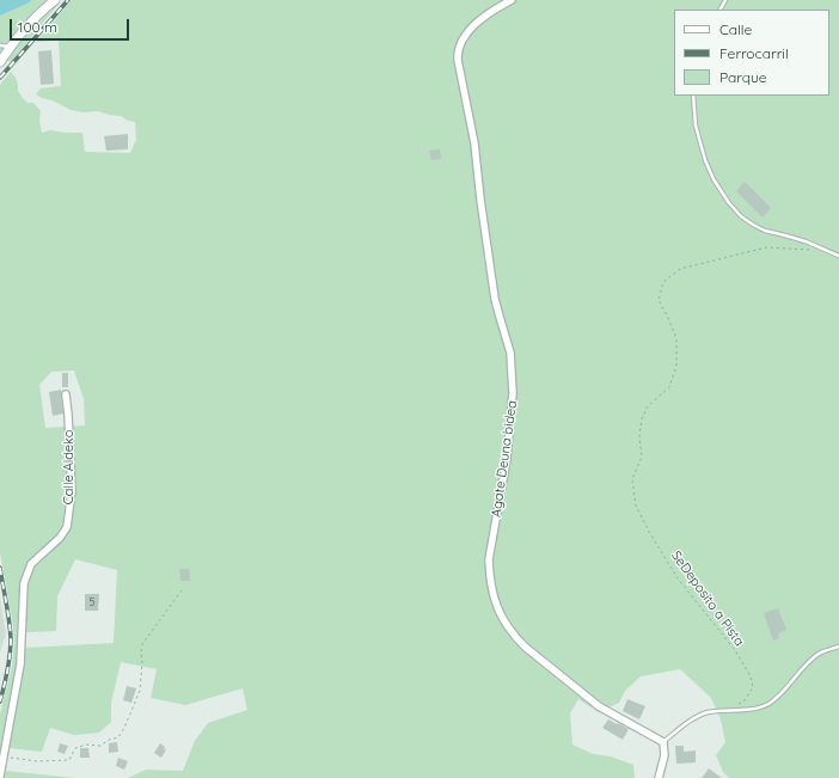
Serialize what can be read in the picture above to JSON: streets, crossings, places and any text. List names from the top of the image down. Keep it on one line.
{"streets":{"street":["Agate Deuna bidea","Calle Aldeko"],"path":["SeDeposito a Pista"]},"house_numbers":["5"],"legend":["Calle","Ferrocarril","Parque"],"scale_bar":"100 m"}
